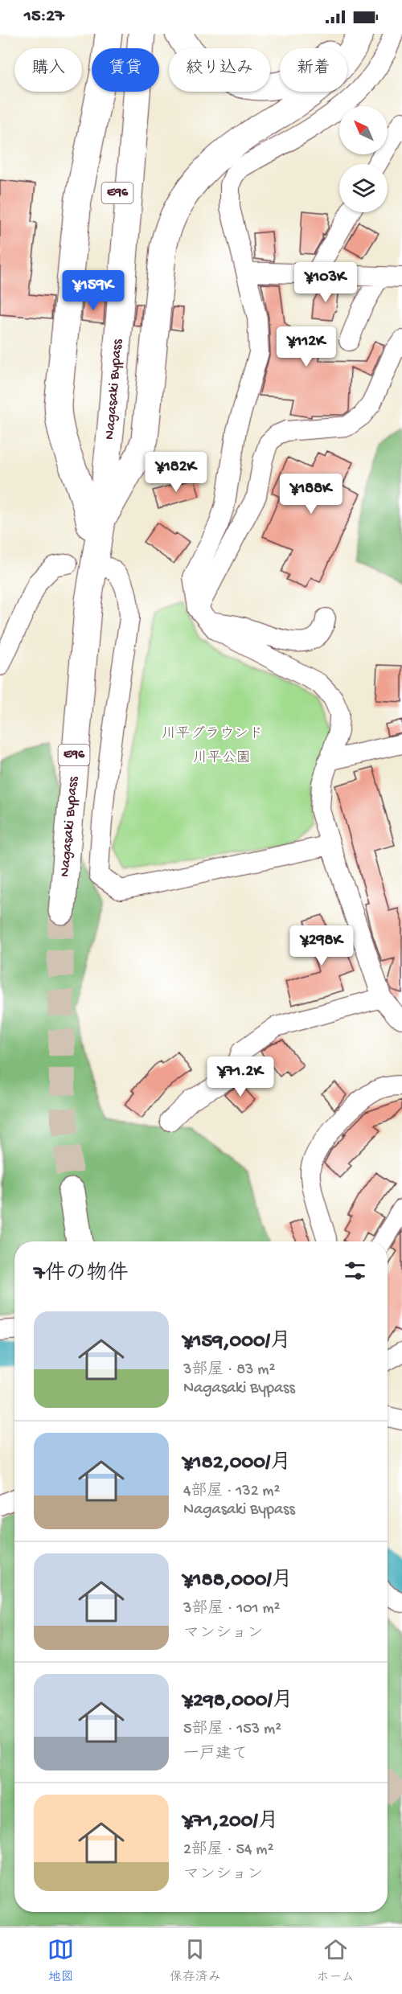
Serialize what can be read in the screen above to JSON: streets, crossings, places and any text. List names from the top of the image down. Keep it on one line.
{"streets":{"highway":["E96","Nagasaki Bypass"]},"parks":["川平グラウンド","川平公園"],"north":"top left","page":{"status":"15:27","chip":["購入","賃貸","絞り込み","新着"],"price":["¥103K","¥159K","¥112K","¥182K","¥188K","¥298K","¥71.2K"],"heading":"7件の物件","list":[{"name":"¥159,000/月","note":"3部屋 · 83 m² · Nagasaki Bypass"},{"name":"¥182,000/月","note":"4部屋 · 132 m² · Nagasaki Bypass"},{"name":"¥188,000/月","note":"3部屋 · 101 m² · マンション"},{"name":"¥298,000/月","note":"5部屋 · 153 m² · 一戸建て"},{"name":"¥71,200/月","note":"2部屋 · 54 m² · マンション"}],"tabs":["地図","保存済み","ホーム"]}}
